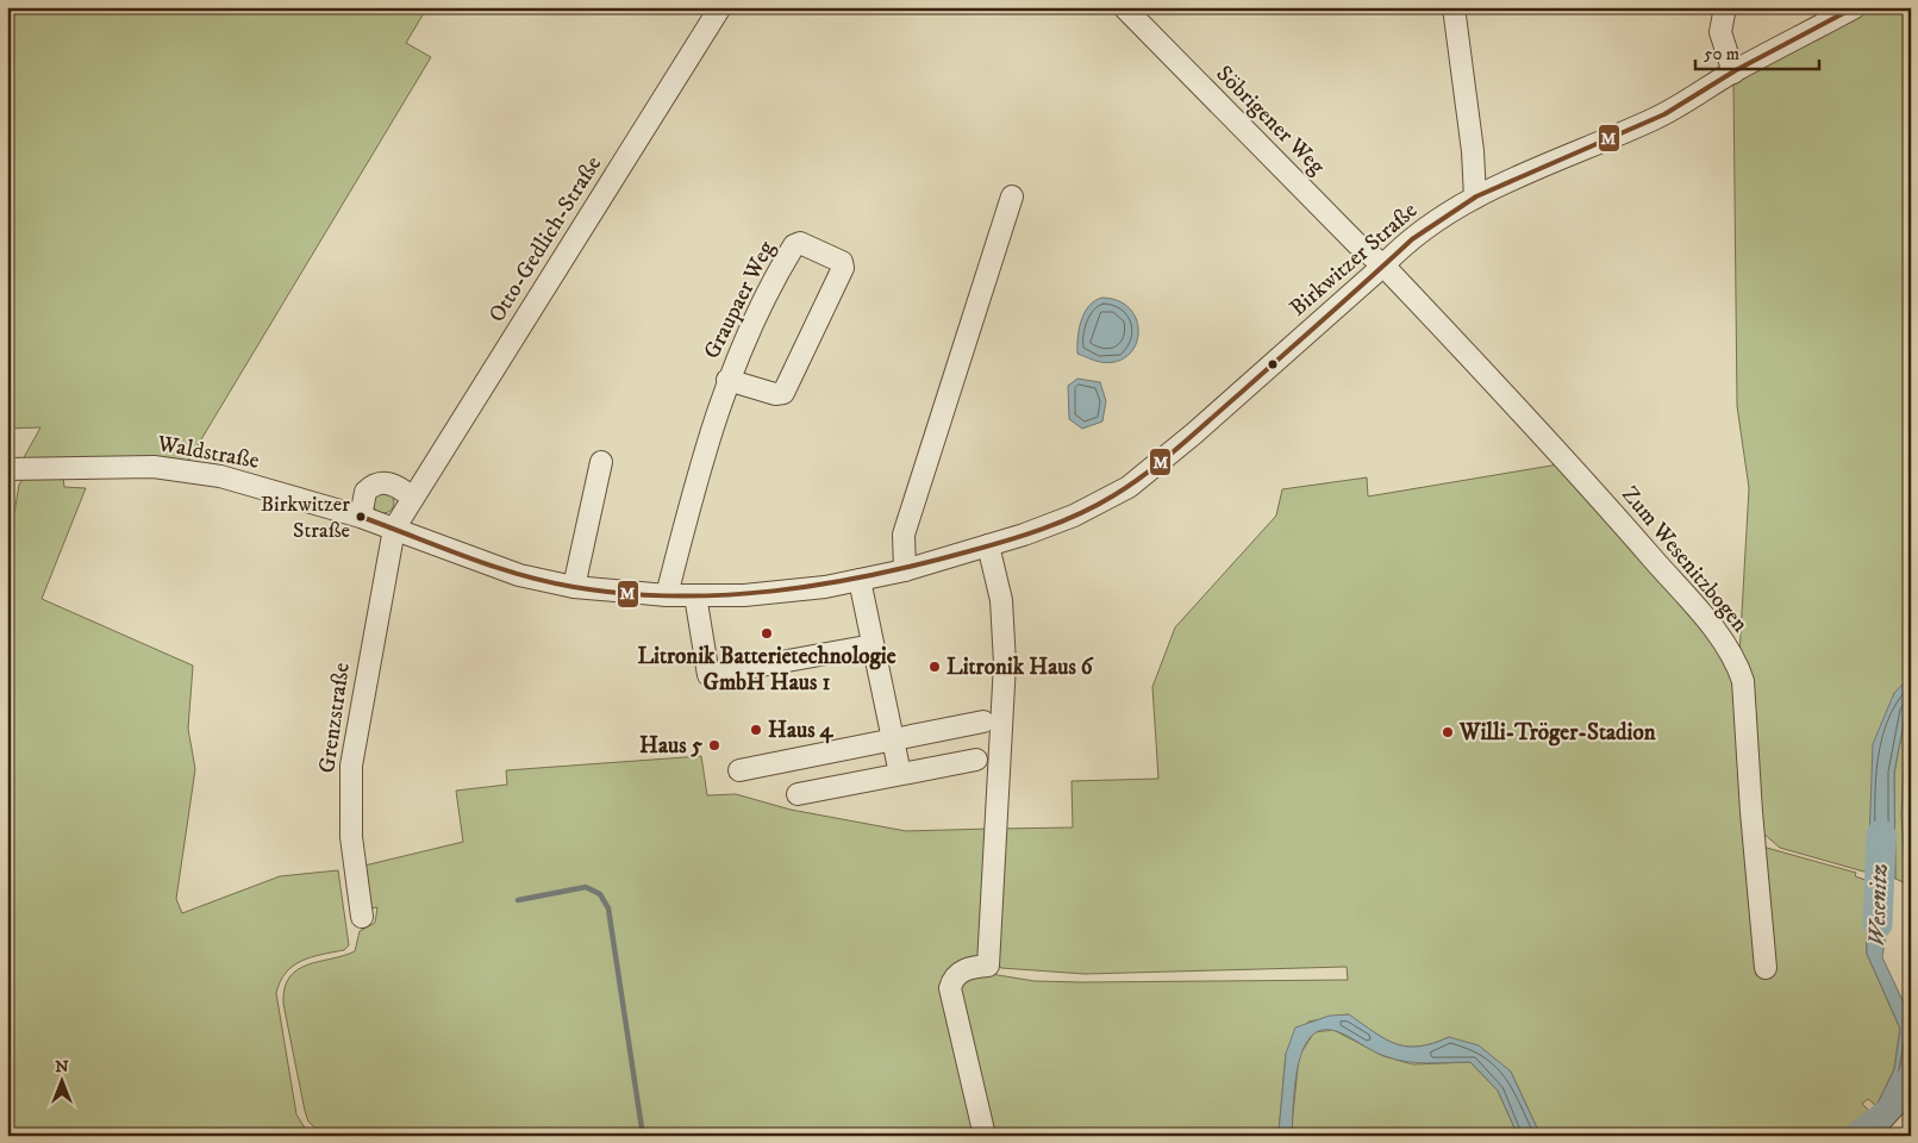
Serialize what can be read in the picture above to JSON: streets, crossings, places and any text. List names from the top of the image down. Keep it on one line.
{"streets":{"street":["Söbrigener Weg","Otto-Gedlich-Straße","Birkwitzer Straße","Graupaer Weg","Waldstraße","Zum Wesenitzbogen","Grenzstraße"]},"crossings":[["Söbrigener Weg","Birkwitzer Straße"],["Söbrigener Weg","Zum Wesenitzbogen"],["Otto-Gedlich-Straße","Birkwitzer Straße"],["Otto-Gedlich-Straße","Waldstraße"],["Otto-Gedlich-Straße","Grenzstraße"],["Birkwitzer Straße","Graupaer Weg"],["Birkwitzer Straße","Waldstraße"],["Birkwitzer Straße","Zum Wesenitzbogen"],["Birkwitzer Straße","Grenzstraße"],["Waldstraße","Grenzstraße"]],"water":["Wesenitz"],"places":["Birkwitzer Straße","Litronik Batterietechnologie GmbH Haus 1","Litronik Haus 6","Haus 4","Willi-Tröger-Stadion","Haus 5"],"lines":["transit line M"],"scale_bar":"50 m","north":"top"}
